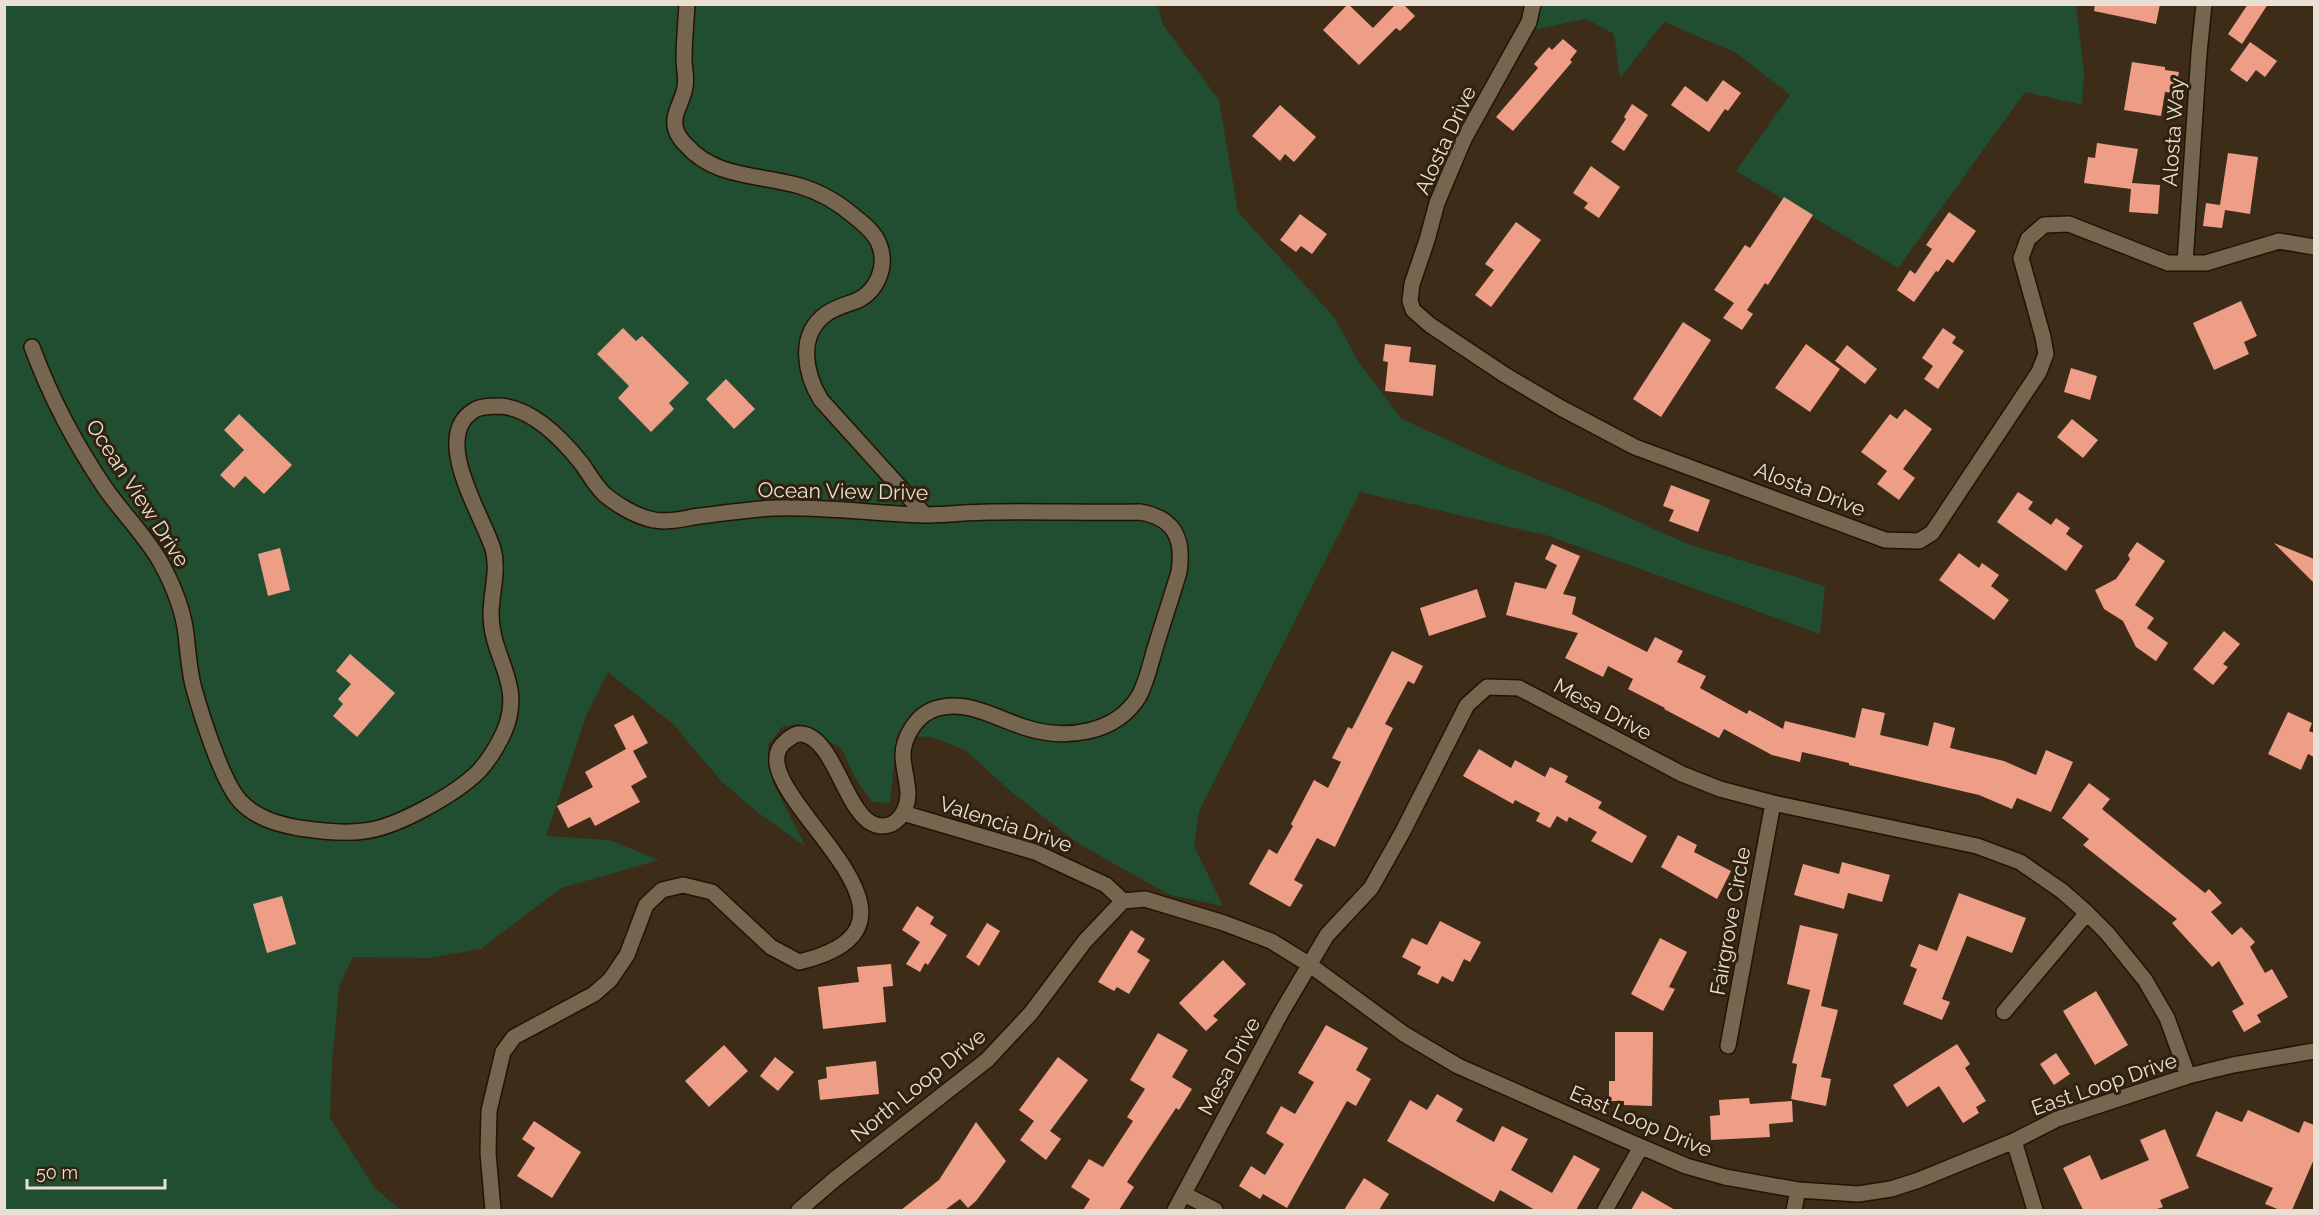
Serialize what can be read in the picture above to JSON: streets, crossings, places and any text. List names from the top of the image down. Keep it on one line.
{"streets":{"street":["Alosta Way","Alosta Drive","Ocean View Drive","Mesa Drive","Valencia Drive","Fairgrove Circle","East Loop Drive","North Loop Drive"]},"crossings":[["Alosta Way","Alosta Drive"],["Ocean View Drive","Valencia Drive"],["Mesa Drive","Fairgrove Circle"],["Mesa Drive","East Loop Drive"],["Valencia Drive","East Loop Drive"],["Valencia Drive","North Loop Drive"],["East Loop Drive","North Loop Drive"]],"scale_bar":"50 m"}
